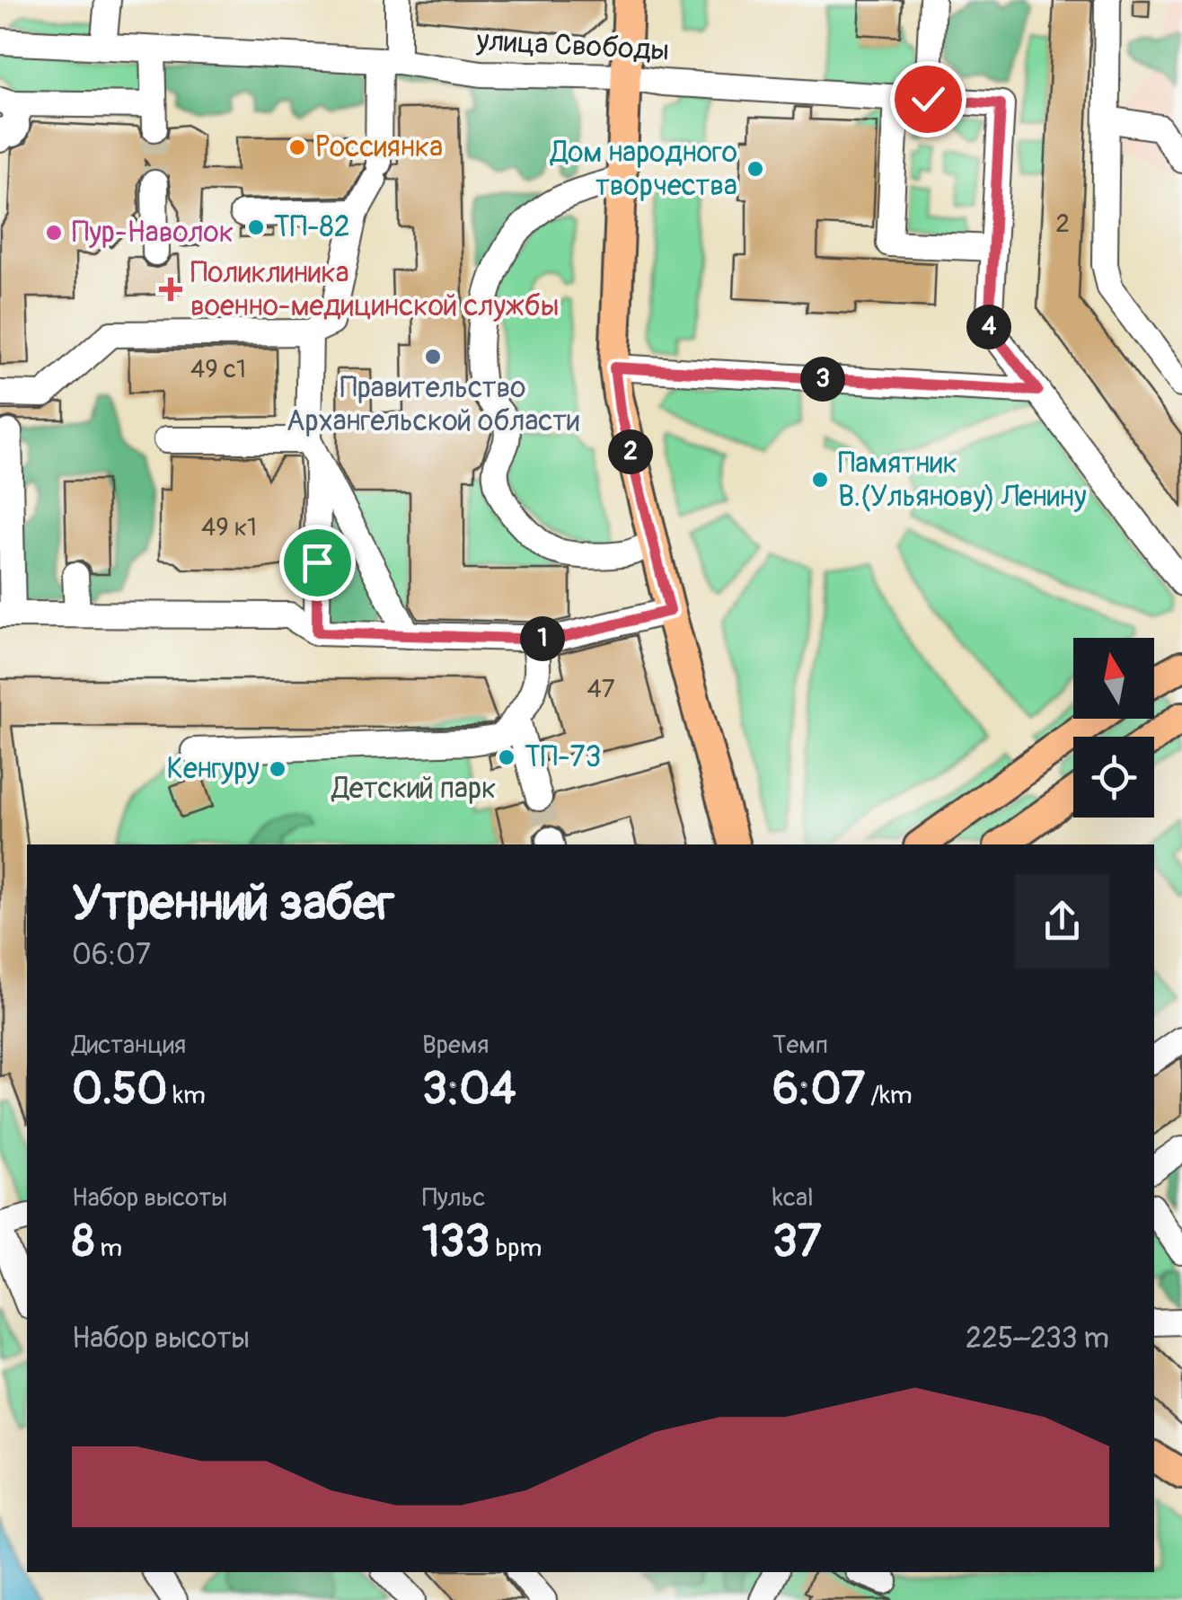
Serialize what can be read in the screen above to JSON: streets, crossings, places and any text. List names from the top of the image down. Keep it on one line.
{"streets":{"street":["улица Свободы"]},"parks":["Детский парк"],"places":{"other":["Россиянка","Дом народного творчества","ТП-82","Пур-Наволок","Правительство Архангельской области","Памятник В.(Ульянову) Ленину","ТП-73","Кенгуру"],"health":["Поликлиника военно-медицинской службы"]},"house_numbers":["2","49 с1","49 к1","47"],"north":"top","page":{"pins":["4","3","2","1"],"heading":["Утренний забег","06:07"],"stats":[["Дистанция","0.50 km"],["Время","3:04"],["Темп","6:07 /km"],["Набор высоты","8 m"],["Пульс","133 bpm"],["kcal","37"]],"chart":["Набор высоты","225–233 m"]}}
